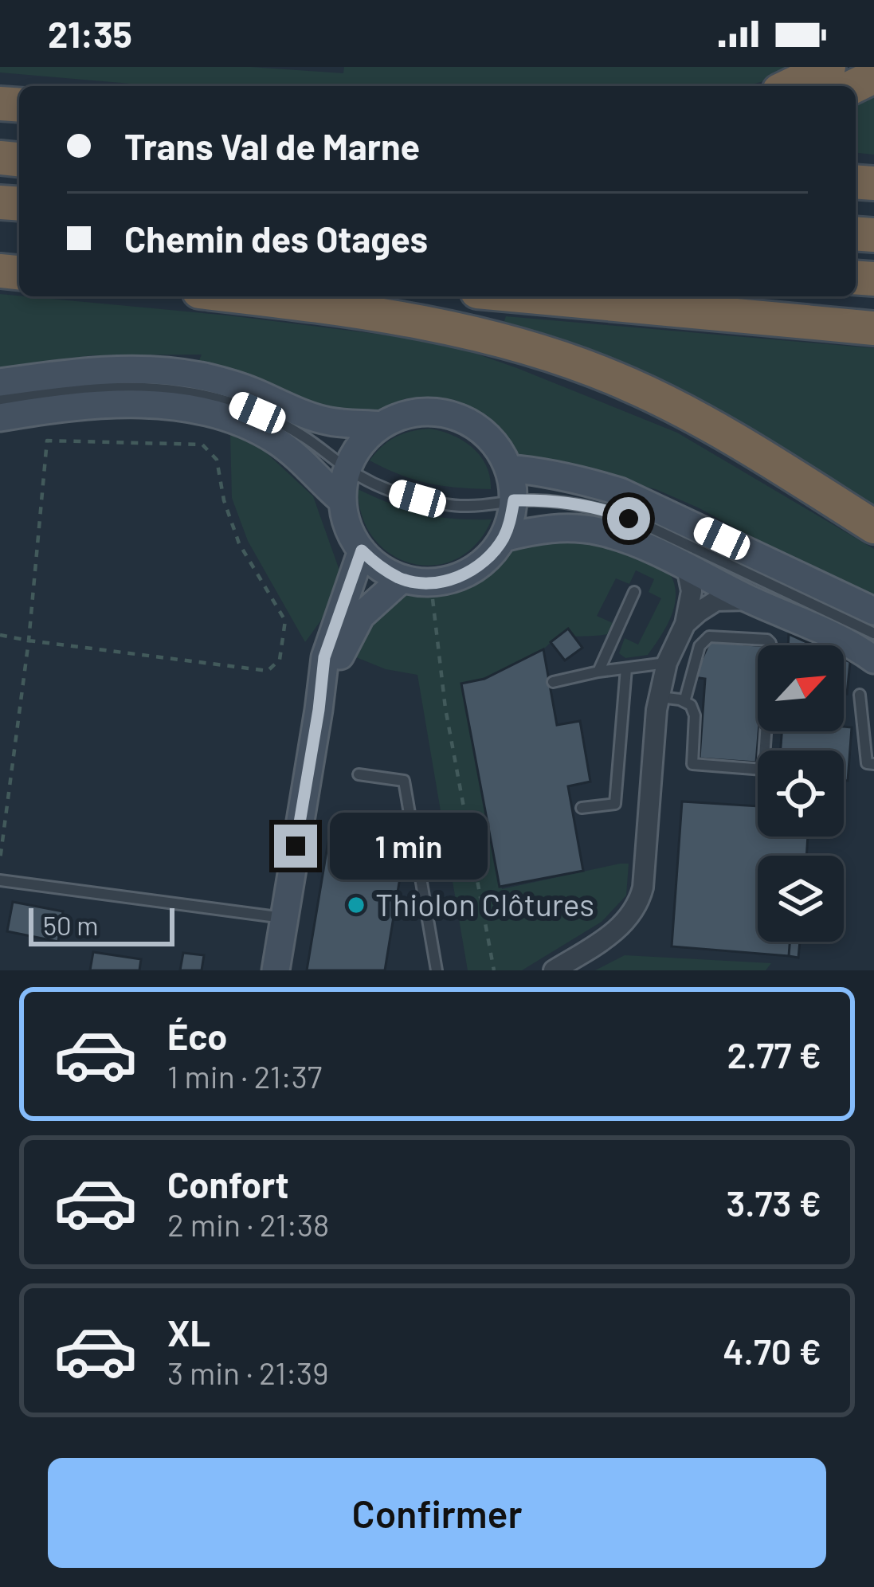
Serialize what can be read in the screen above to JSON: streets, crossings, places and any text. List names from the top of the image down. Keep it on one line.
{"places":["Thiolon Clôtures"],"scale_bar":"50 m","north":"top right","page":{"status":"21:35","banner":["Trans Val de Marne","Chemin des Otages"],"bubble":"1 min","scale":"50 m","list":[{"name":"Éco","note":"1 min · 21:37","value":"2.77 €"},{"name":"Confort","note":"2 min · 21:38","value":"3.73 €"},{"name":"XL","note":"3 min · 21:39","value":"4.70 €"}],"buttons":"Confirmer"}}
